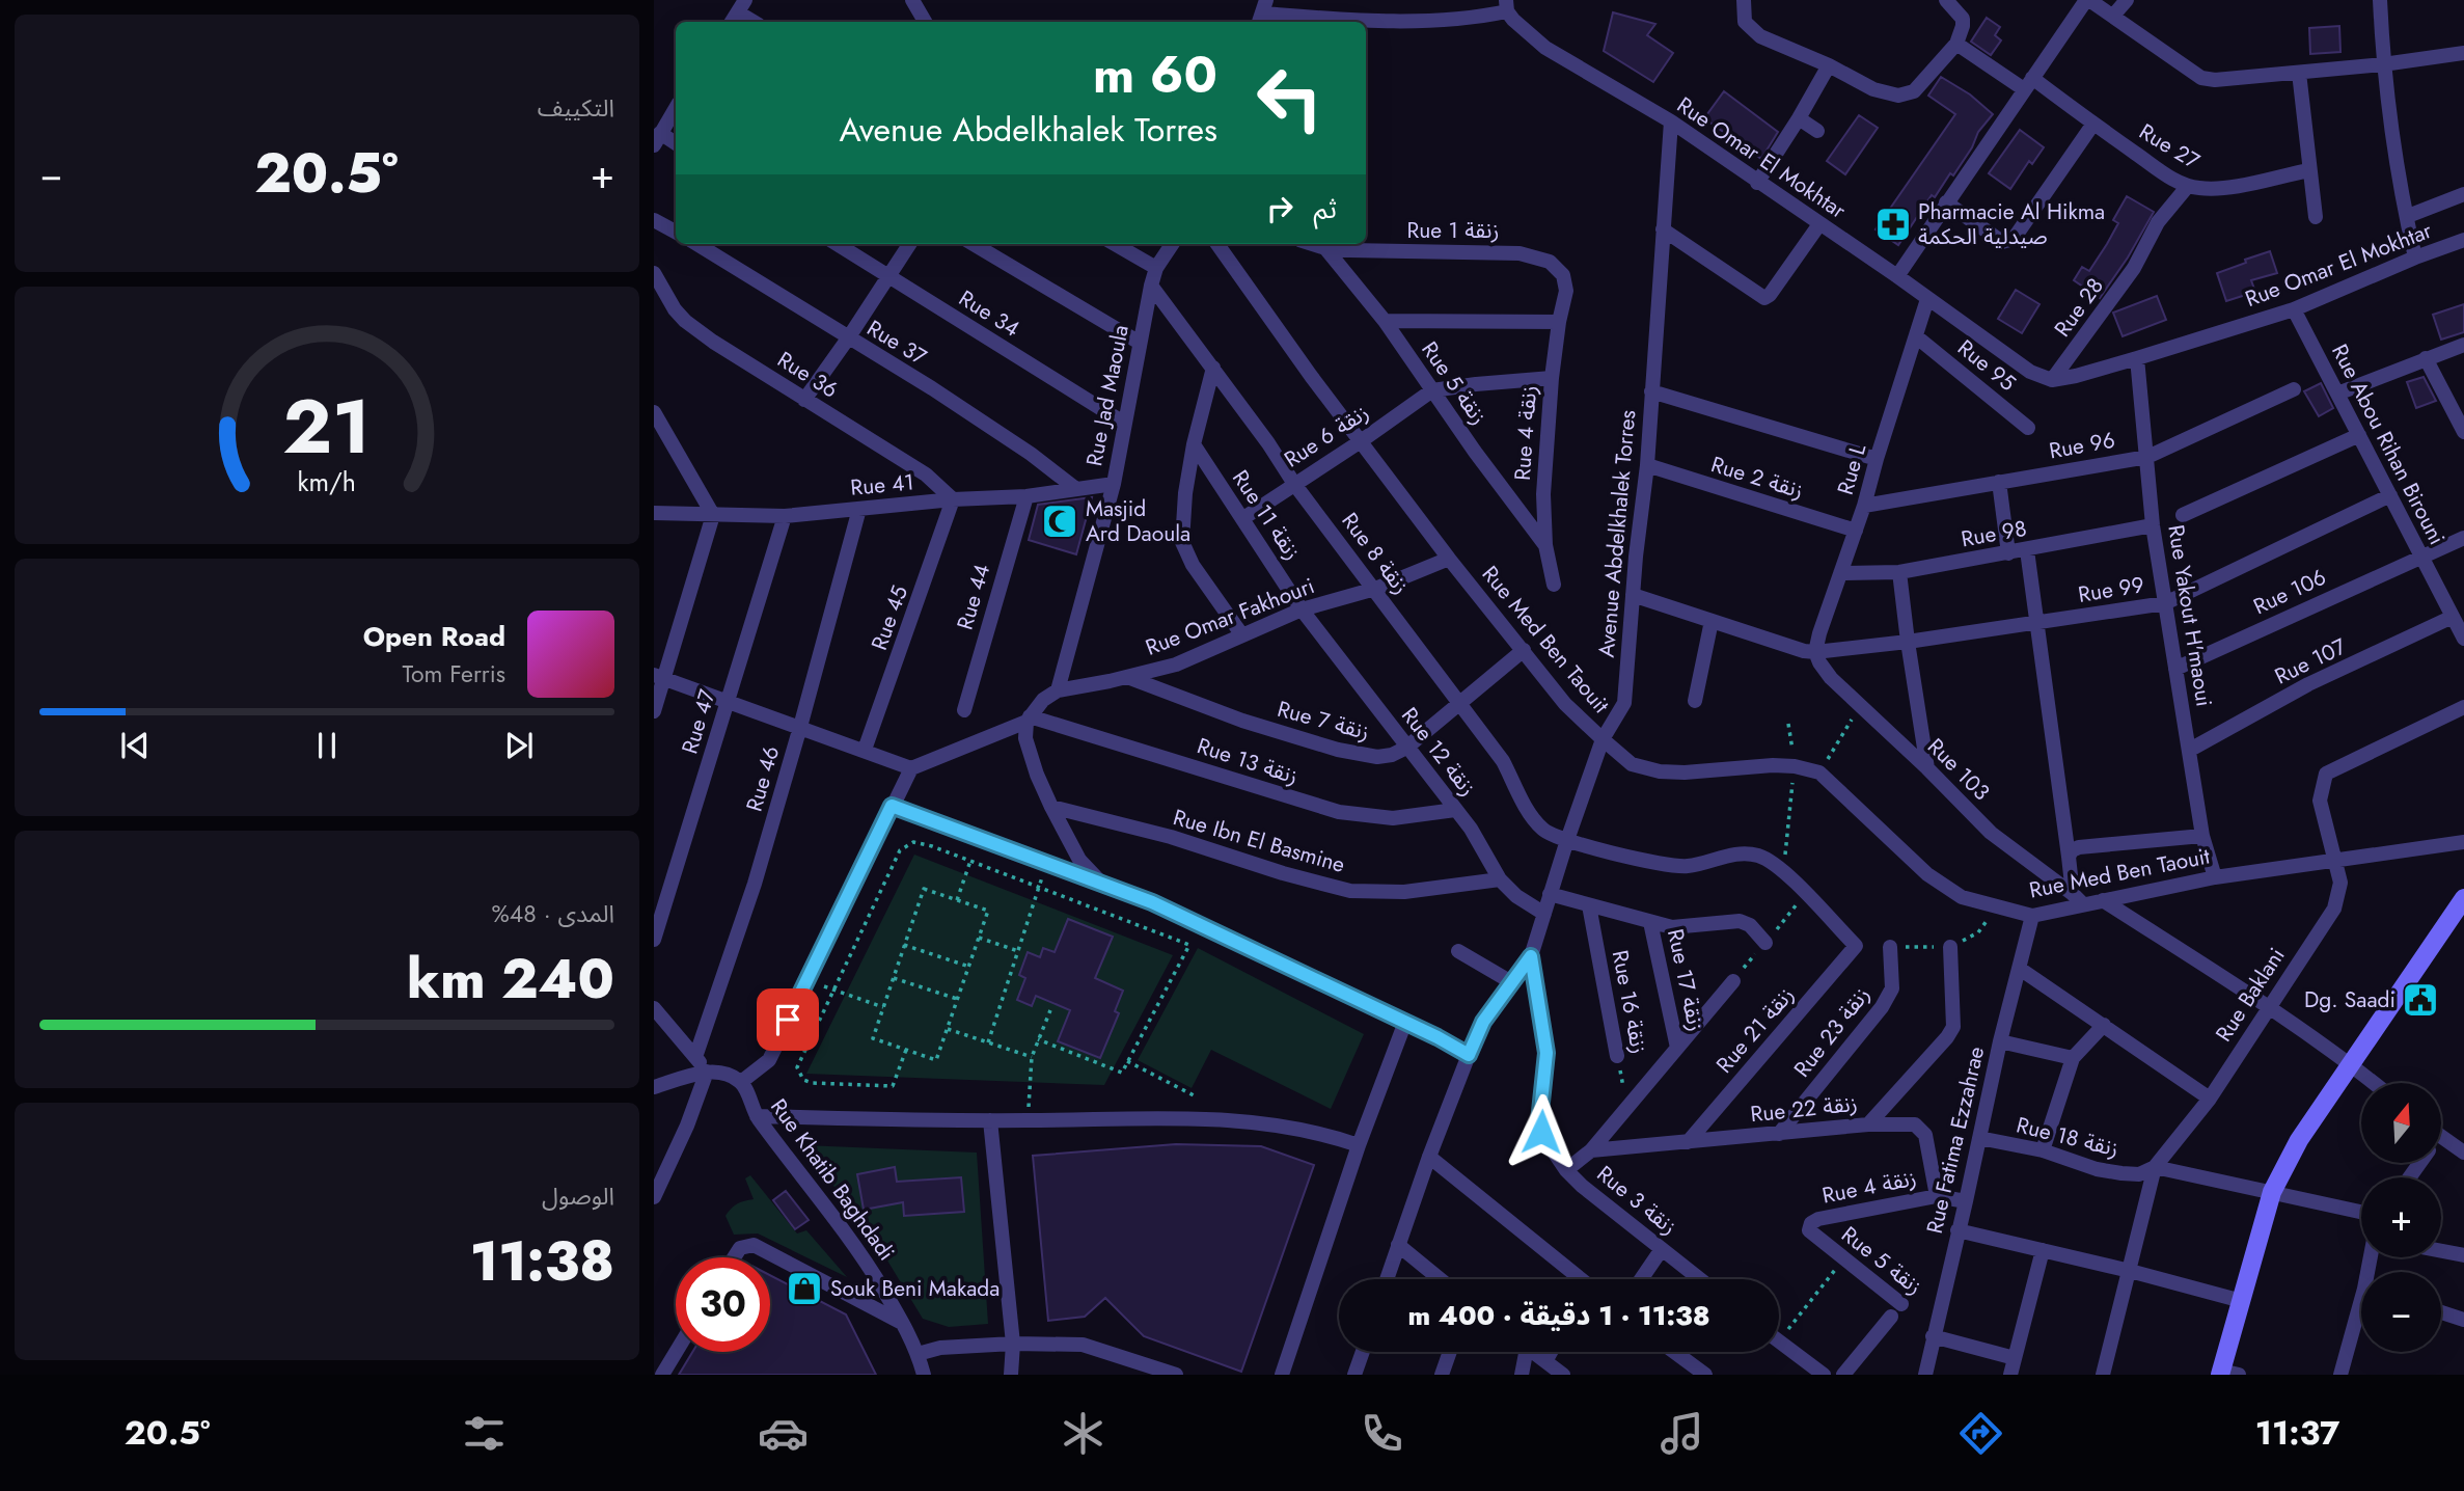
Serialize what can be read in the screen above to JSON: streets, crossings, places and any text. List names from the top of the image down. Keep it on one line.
{"streets":{"street":["Rue 27","Rue Omar El Mokhtar","Rue 1 زنقة","Rue 28","Rue 34","Rue 37","Rue 95","Rue 36","Rue 5 زنقة","Rue Jad Maoula","Rue 4 زنقة","Rue 6 زنقة","Rue Abou Rihan Birouni","Rue 96","Rue L","Rue 2 زنقة","Rue 41","Rue 11 زنقة","Avenue Abdelkhalek Torres","Rue 98","Rue 8 زنقة","Rue 99","Rue 106","Rue 44","Rue Yakout H'maoui","Rue Omar Fakhouri","Rue 45","Rue Med Ben Taouit","Rue 107","Rue 7 زنقة","Rue 47","Rue 12 زنقة","Rue 13 زنقة","Rue 103","Rue 46","Rue Ibn El Basmine","Rue 17 زنقة","Rue Baklani","Rue 16 زنقة","Rue 21 زنقة","Rue 23 زنقة","Rue 22 زنقة","Rue 18 زنقة","Rue Fatima Ezzahrae","Rue Khatib Baghdadi","Rue 3 زنقة"]},"crossings":[["Rue 27","Rue 28"],["Rue Omar El Mokhtar","Rue 28"],["Rue Omar El Mokhtar","Rue Abou Rihan Birouni"],["Rue Omar El Mokhtar","Rue L"],["Rue Omar El Mokhtar","Avenue Abdelkhalek Torres"],["Rue Omar El Mokhtar","Rue Yakout H'maoui"],["Rue 1 زنقة","Rue 5 زنقة"],["Rue 1 زنقة","Rue 4 زنقة"],["Rue 34","Rue Jad Maoula"],["Rue 37","Rue 41"],["Rue 95","Rue L"],["Rue 36","Rue 41"],["Rue 36","Rue 45"],["Rue 5 زنقة","Rue 4 زنقة"],["Rue 5 زنقة","Rue 6 زنقة"],["Rue Jad Maoula","Rue 41"],["Rue Jad Maoula","Rue 8 زنقة"],["Rue Jad Maoula","Rue Omar Fakhouri"],["Rue 4 زنقة","Rue 22 زنقة"],["Rue 6 زنقة","Rue 11 زنقة"],["Rue 6 زنقة","Rue 8 زنقة"],["Rue 6 زنقة","Rue Med Ben Taouit"],["Rue Abou Rihan Birouni","Rue 99"],["Rue Abou Rihan Birouni","Rue 106"],["Rue Abou Rihan Birouni","Rue 107"],["Rue 96","Rue L"],["Rue 96","Rue Yakout H'maoui"],["Rue L","Rue 2 زنقة"],["Rue L","Rue 98"],["Rue L","Rue 99"],["Rue L","Rue 103"],["Rue 2 زنقة","Avenue Abdelkhalek Torres"],["Rue 41","Rue 44"],["Rue 41","Rue 45"],["Rue 41","Rue 47"],["Rue 41","Rue 46"],["Rue 11 زنقة","Rue Omar Fakhouri"],["Rue 11 زنقة","Rue 12 زنقة"],["Avenue Abdelkhalek Torres","Rue 8 زنقة"],["Avenue Abdelkhalek Torres","Rue 99"],["Avenue Abdelkhalek Torres","Rue Med Ben Taouit"],["Avenue Abdelkhalek Torres","Rue 12 زنقة"],["Avenue Abdelkhalek Torres","Rue 3 زنقة"],["Rue 98","Rue Yakout H'maoui"],["Rue 8 زنقة","Rue Omar Fakhouri"],["Rue 8 زنقة","Rue 7 زنقة"],["Rue 8 زنقة","Rue 21 زنقة"],["Rue 99","Rue Yakout H'maoui"],["Rue 99","Rue 103"],["Rue 106","Rue Yakout H'maoui"],["Rue Yakout H'maoui","Rue Med Ben Taouit"],["Rue Yakout H'maoui","Rue 107"],["Rue Omar Fakhouri","Rue Med Ben Taouit"],["Rue Omar Fakhouri","Rue 7 زنقة"],["Rue Omar Fakhouri","Rue 12 زنقة"],["Rue Med Ben Taouit","Rue 7 زنقة"],["Rue Med Ben Taouit","Rue 103"],["Rue Med Ben Taouit","Rue Baklani"],["Rue Med Ben Taouit","Rue Fatima Ezzahrae"],["Rue 7 زنقة","Rue 12 زنقة"],["Rue 12 زنقة","Rue 13 زنقة"],["Rue 12 زنقة","Rue Ibn El Basmine"],["Rue Baklani","Rue 18 زنقة"],["Rue 21 زنقة","Rue 22 زنقة"],["Rue 23 زنقة","Rue 22 زنقة"],["Rue 18 زنقة","Rue Fatima Ezzahrae"]],"places":{"pharmacy":["Pharmacie Al Hikma صيدلية الحكمة"],"mosque":["Masjid Ard Daoula"],"public building":["Dg. Saadi"],"shop":["Souk Beni Makada"]},"north":"top","page":{"tile":["التكييف",["المدى · 48%","240 km"],["الوصول","11:38"]],"turn":["60 m","Avenue Abdelkhalek Torres"],"heat":["−","20.5°","+"],"then":"ثم","song":["Open Road","Tom Ferris"],"map_buttons":["+","−"],"limit":"30","trip":"11:38 · 1 دقيقة · 400 m","tabs":["11:37","20.5°"],"gauge":["21","km/h"]}}
